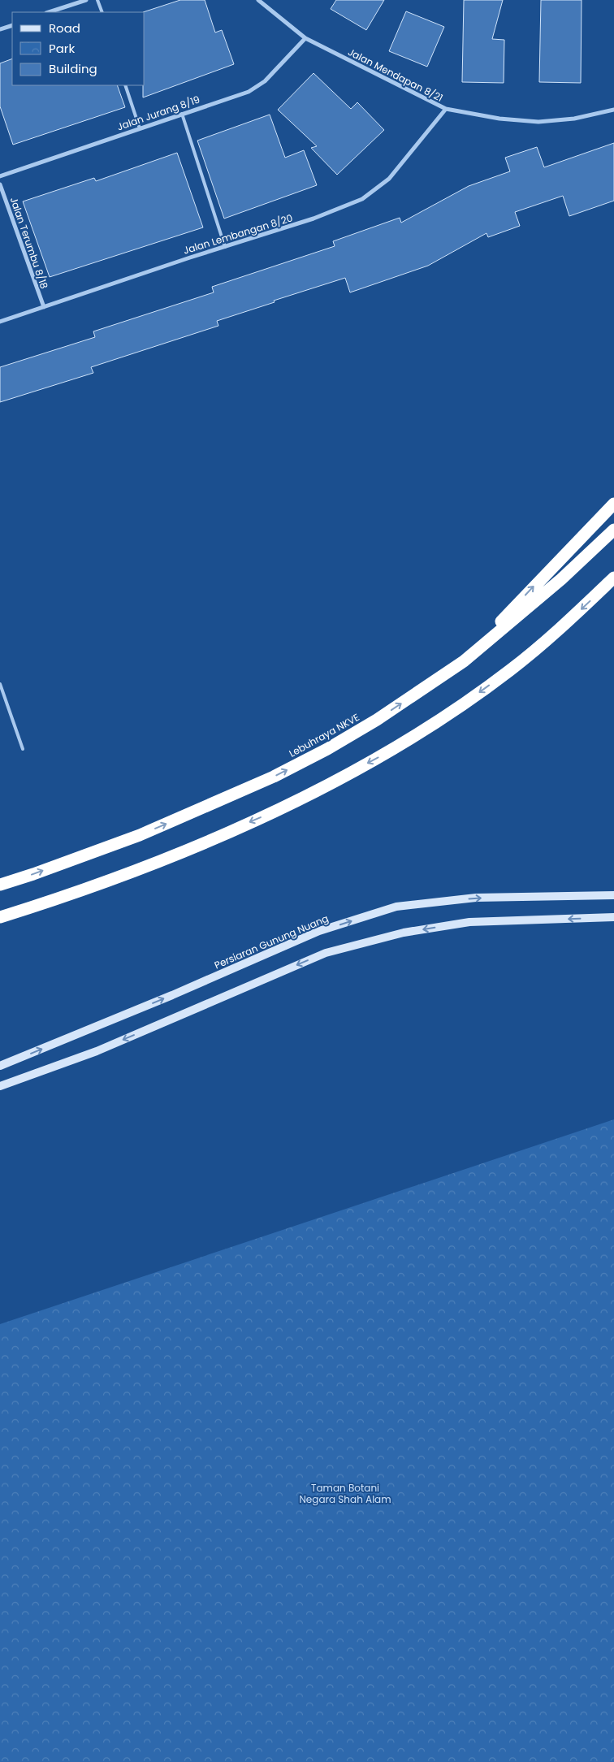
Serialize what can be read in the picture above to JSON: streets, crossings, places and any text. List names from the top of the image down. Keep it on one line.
{"streets":{"highway":["Lebuhraya NKVE"],"street":["Jalan Mendapan 8/21","Jalan Jurang 8/19","Jalan Lembangan 8/20","Jalan Terumbu 8/18","Persiaran Gunung Nuang"]},"crossings":[["Jalan Mendapan 8/21","Jalan Jurang 8/19"],["Jalan Mendapan 8/21","Jalan Lembangan 8/20"],["Jalan Lembangan 8/20","Jalan Terumbu 8/18"]],"parks":["Taman Botani Negara Shah Alam"],"legend":["Road","Park","Building"]}
